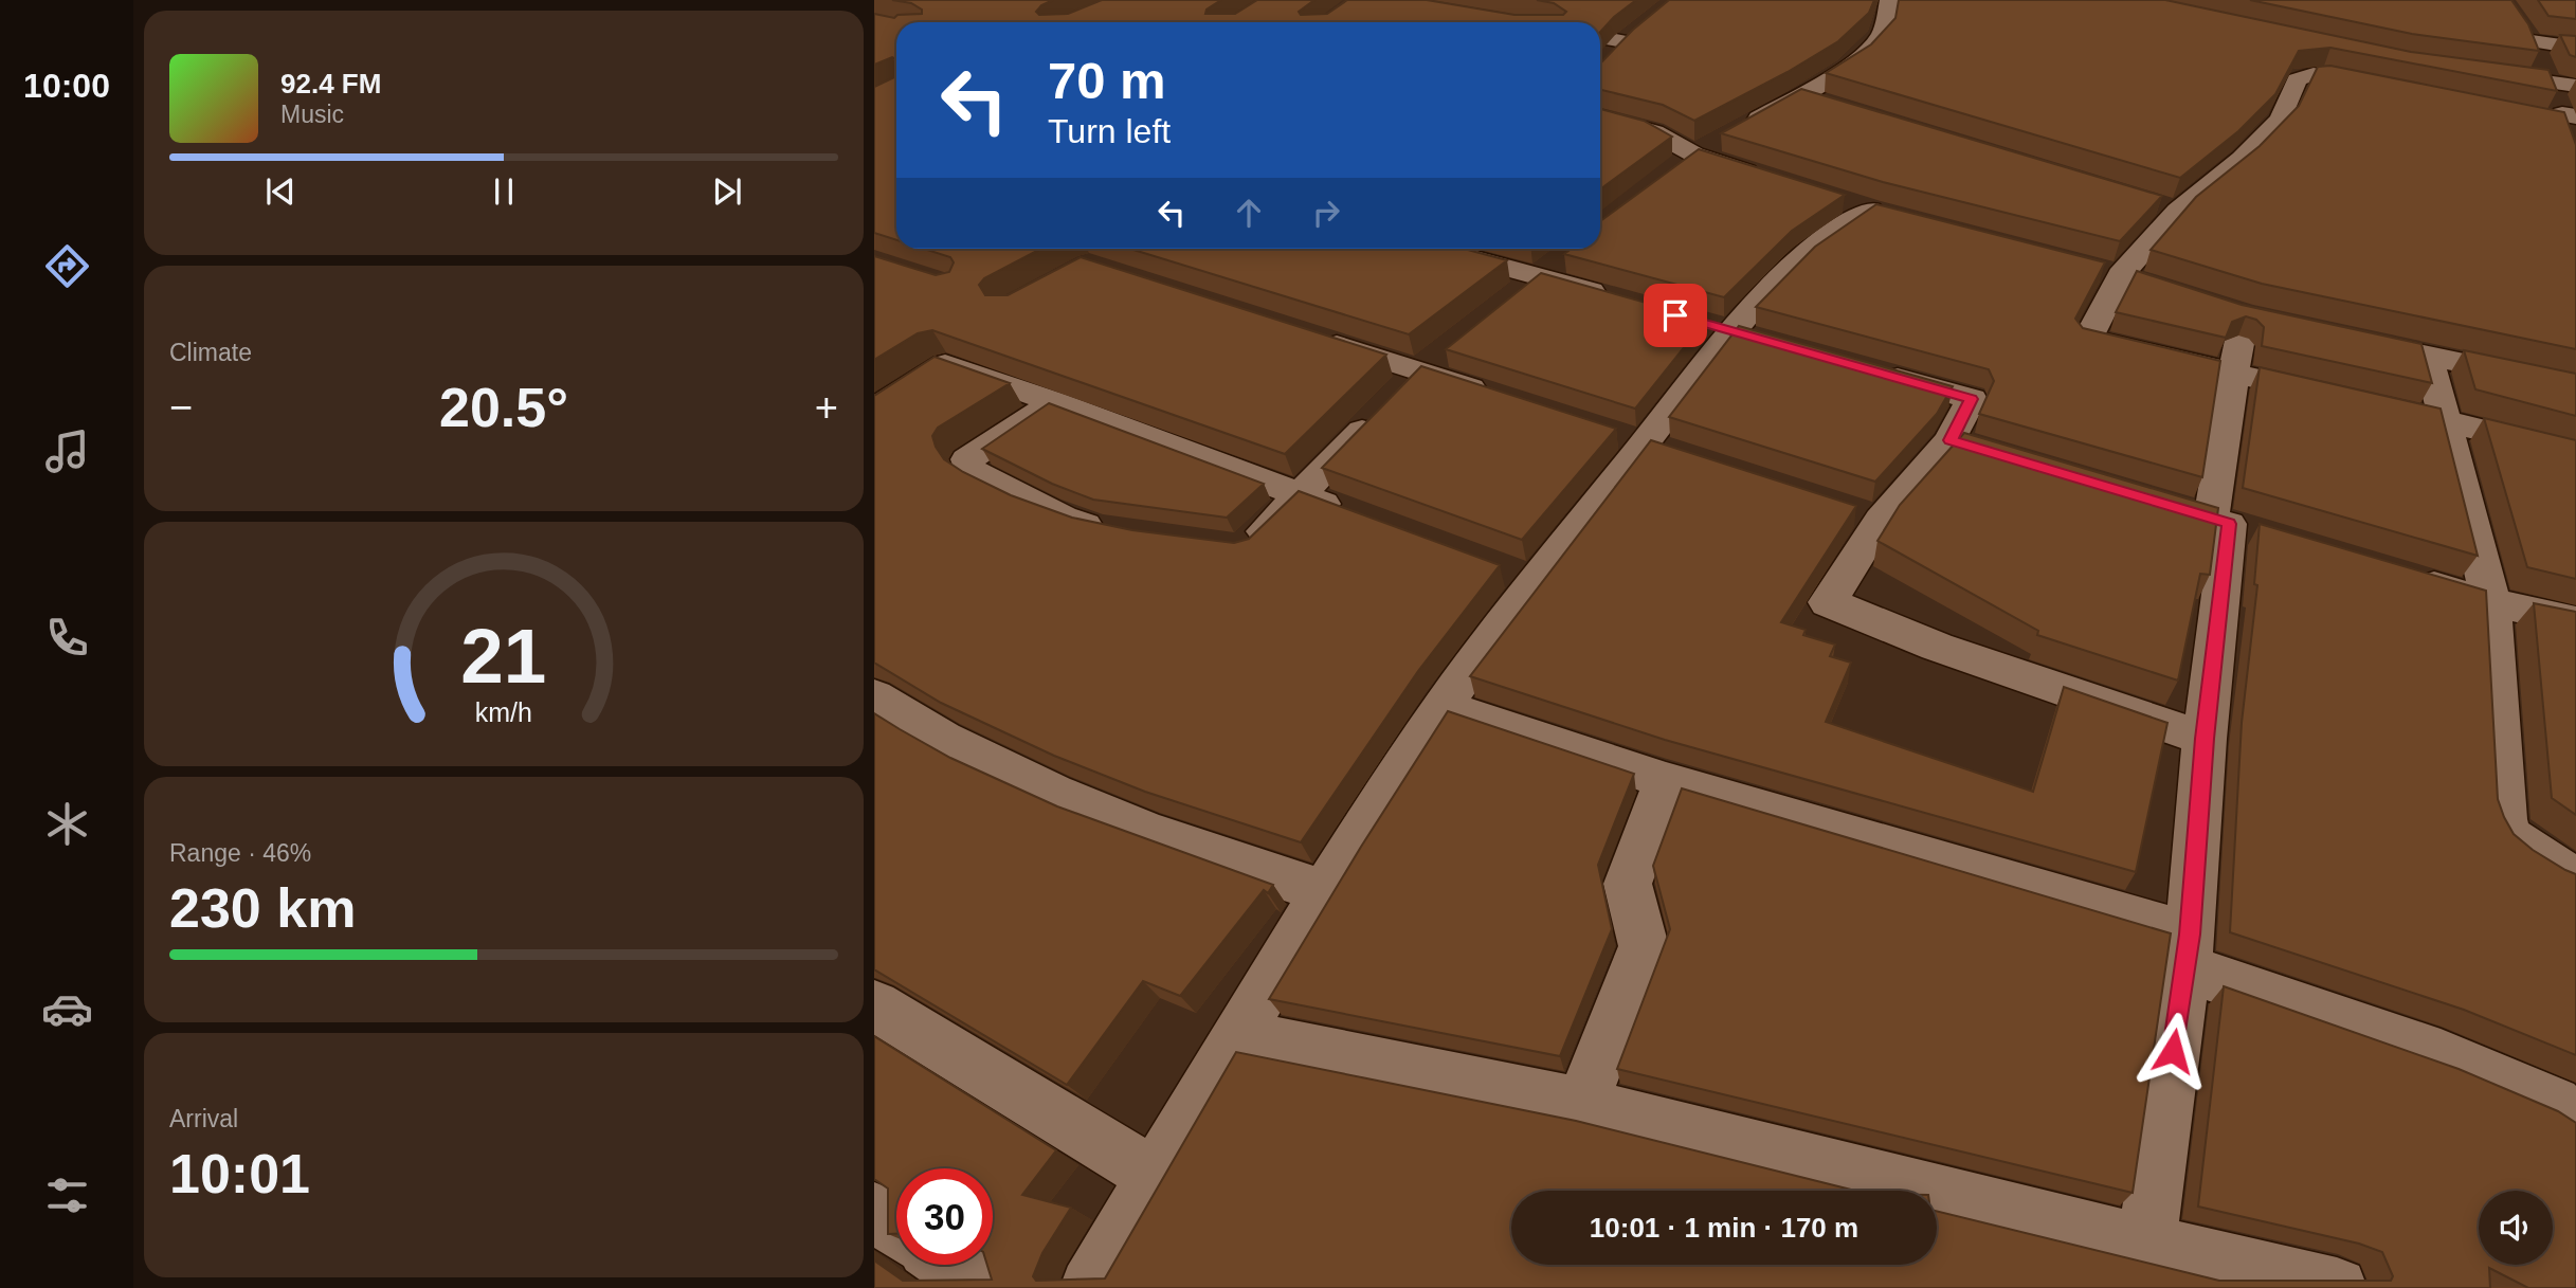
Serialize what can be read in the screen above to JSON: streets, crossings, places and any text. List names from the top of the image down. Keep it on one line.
{"page":{"tabs":"10:00","turn":["70 m","Turn left"],"song":["92.4 FM","Music"],"tile":["Climate",["Range · 46%","230 km"],["Arrival","10:01"]],"heat":["−","20.5°","+"],"limit":"30","trip":"10:01 · 1 min · 170 m","gauge":["21","km/h"]}}
